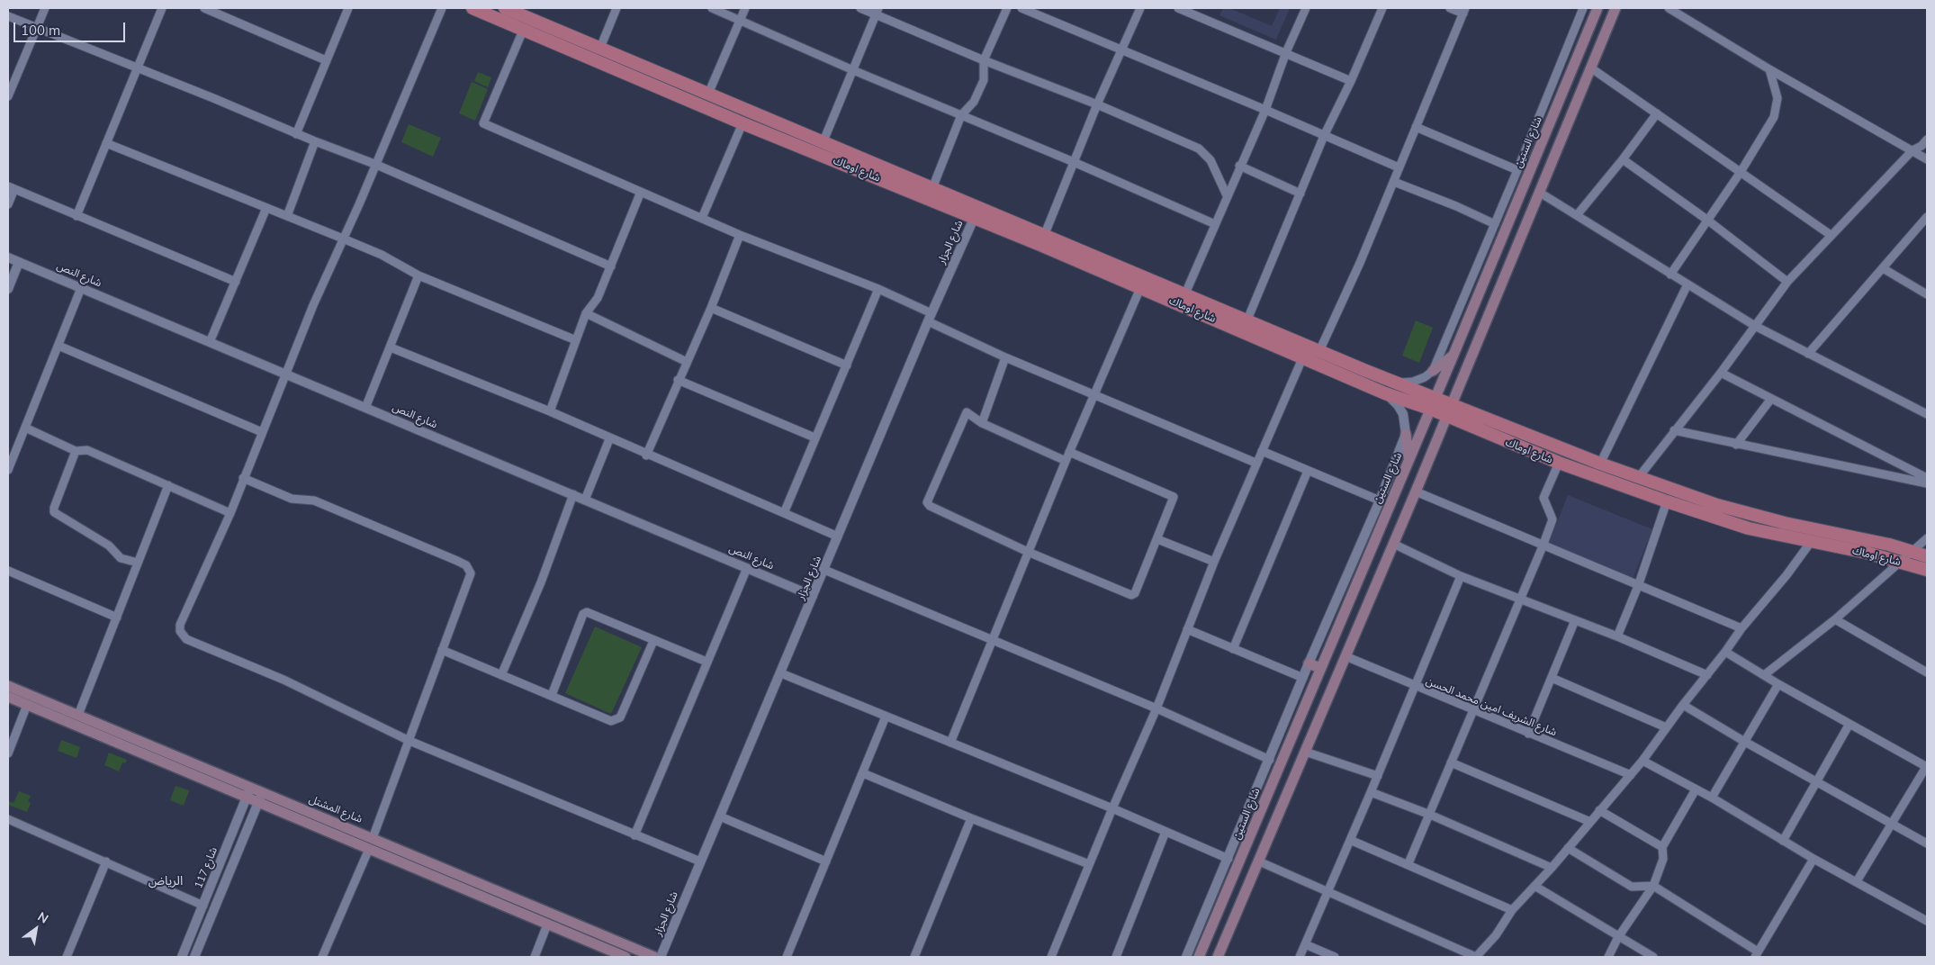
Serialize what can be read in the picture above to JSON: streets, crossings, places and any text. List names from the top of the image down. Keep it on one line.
{"streets":{"main road":["شارع الستين","شارع اوماك","شارع المشتل"],"street":["شارع الجزار","شارع النص","شارع الشريف امين محمد الحسن","شارع 117"]},"crossings":[["شارع الستين","شارع اوماك"],["شارع اوماك","شارع الجزار"],["شارع الجزار","شارع النص"],["شارع المشتل","شارع 117"]],"districts":["الرياض"],"scale_bar":"100 m","north":"top right"}
